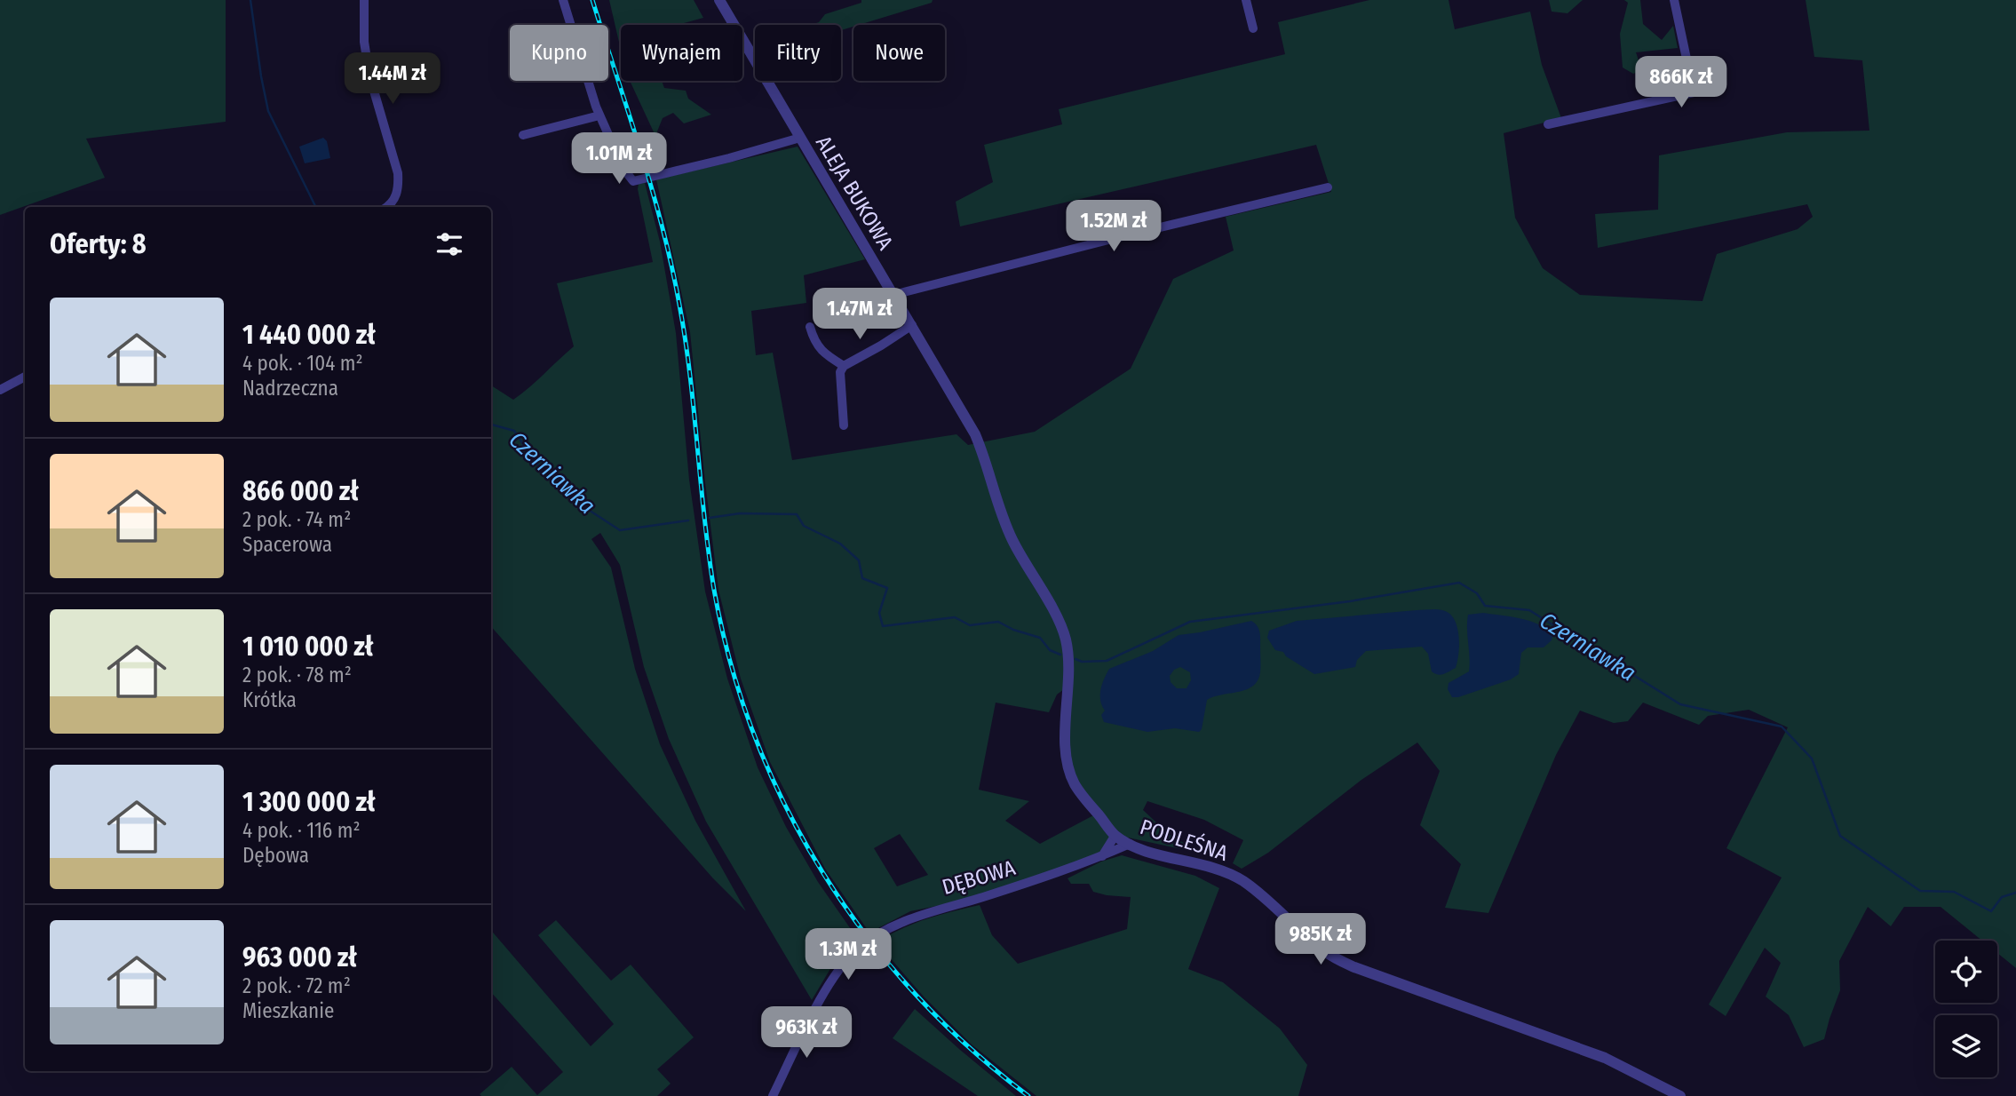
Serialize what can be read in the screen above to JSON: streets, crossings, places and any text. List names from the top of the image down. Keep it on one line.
{"streets":{"street":["ALEJA BUKOWA","PODLEŚNA","DĘBOWA"]},"crossings":[["ALEJA BUKOWA","PODLEŚNA"],["PODLEŚNA","DĘBOWA"]],"water":["Czerniawka"],"page":{"chip":["Kupno","Wynajem","Filtry","Nowe"],"price":["1.44M zł","866K zł","1.01M zł","1.52M zł","1.47M zł","985K zł","1.3M zł","963K zł"],"heading":"Oferty: 8","list":[{"name":"1 440 000 zł","note":"4 pok. · 104 m² · Nadrzeczna"},{"name":"866 000 zł","note":"2 pok. · 74 m² · Spacerowa"},{"name":"1 010 000 zł","note":"2 pok. · 78 m² · Krótka"},{"name":"1 300 000 zł","note":"4 pok. · 116 m² · Dębowa"},{"name":"963 000 zł","note":"2 pok. · 72 m² · Mieszkanie"}]}}
